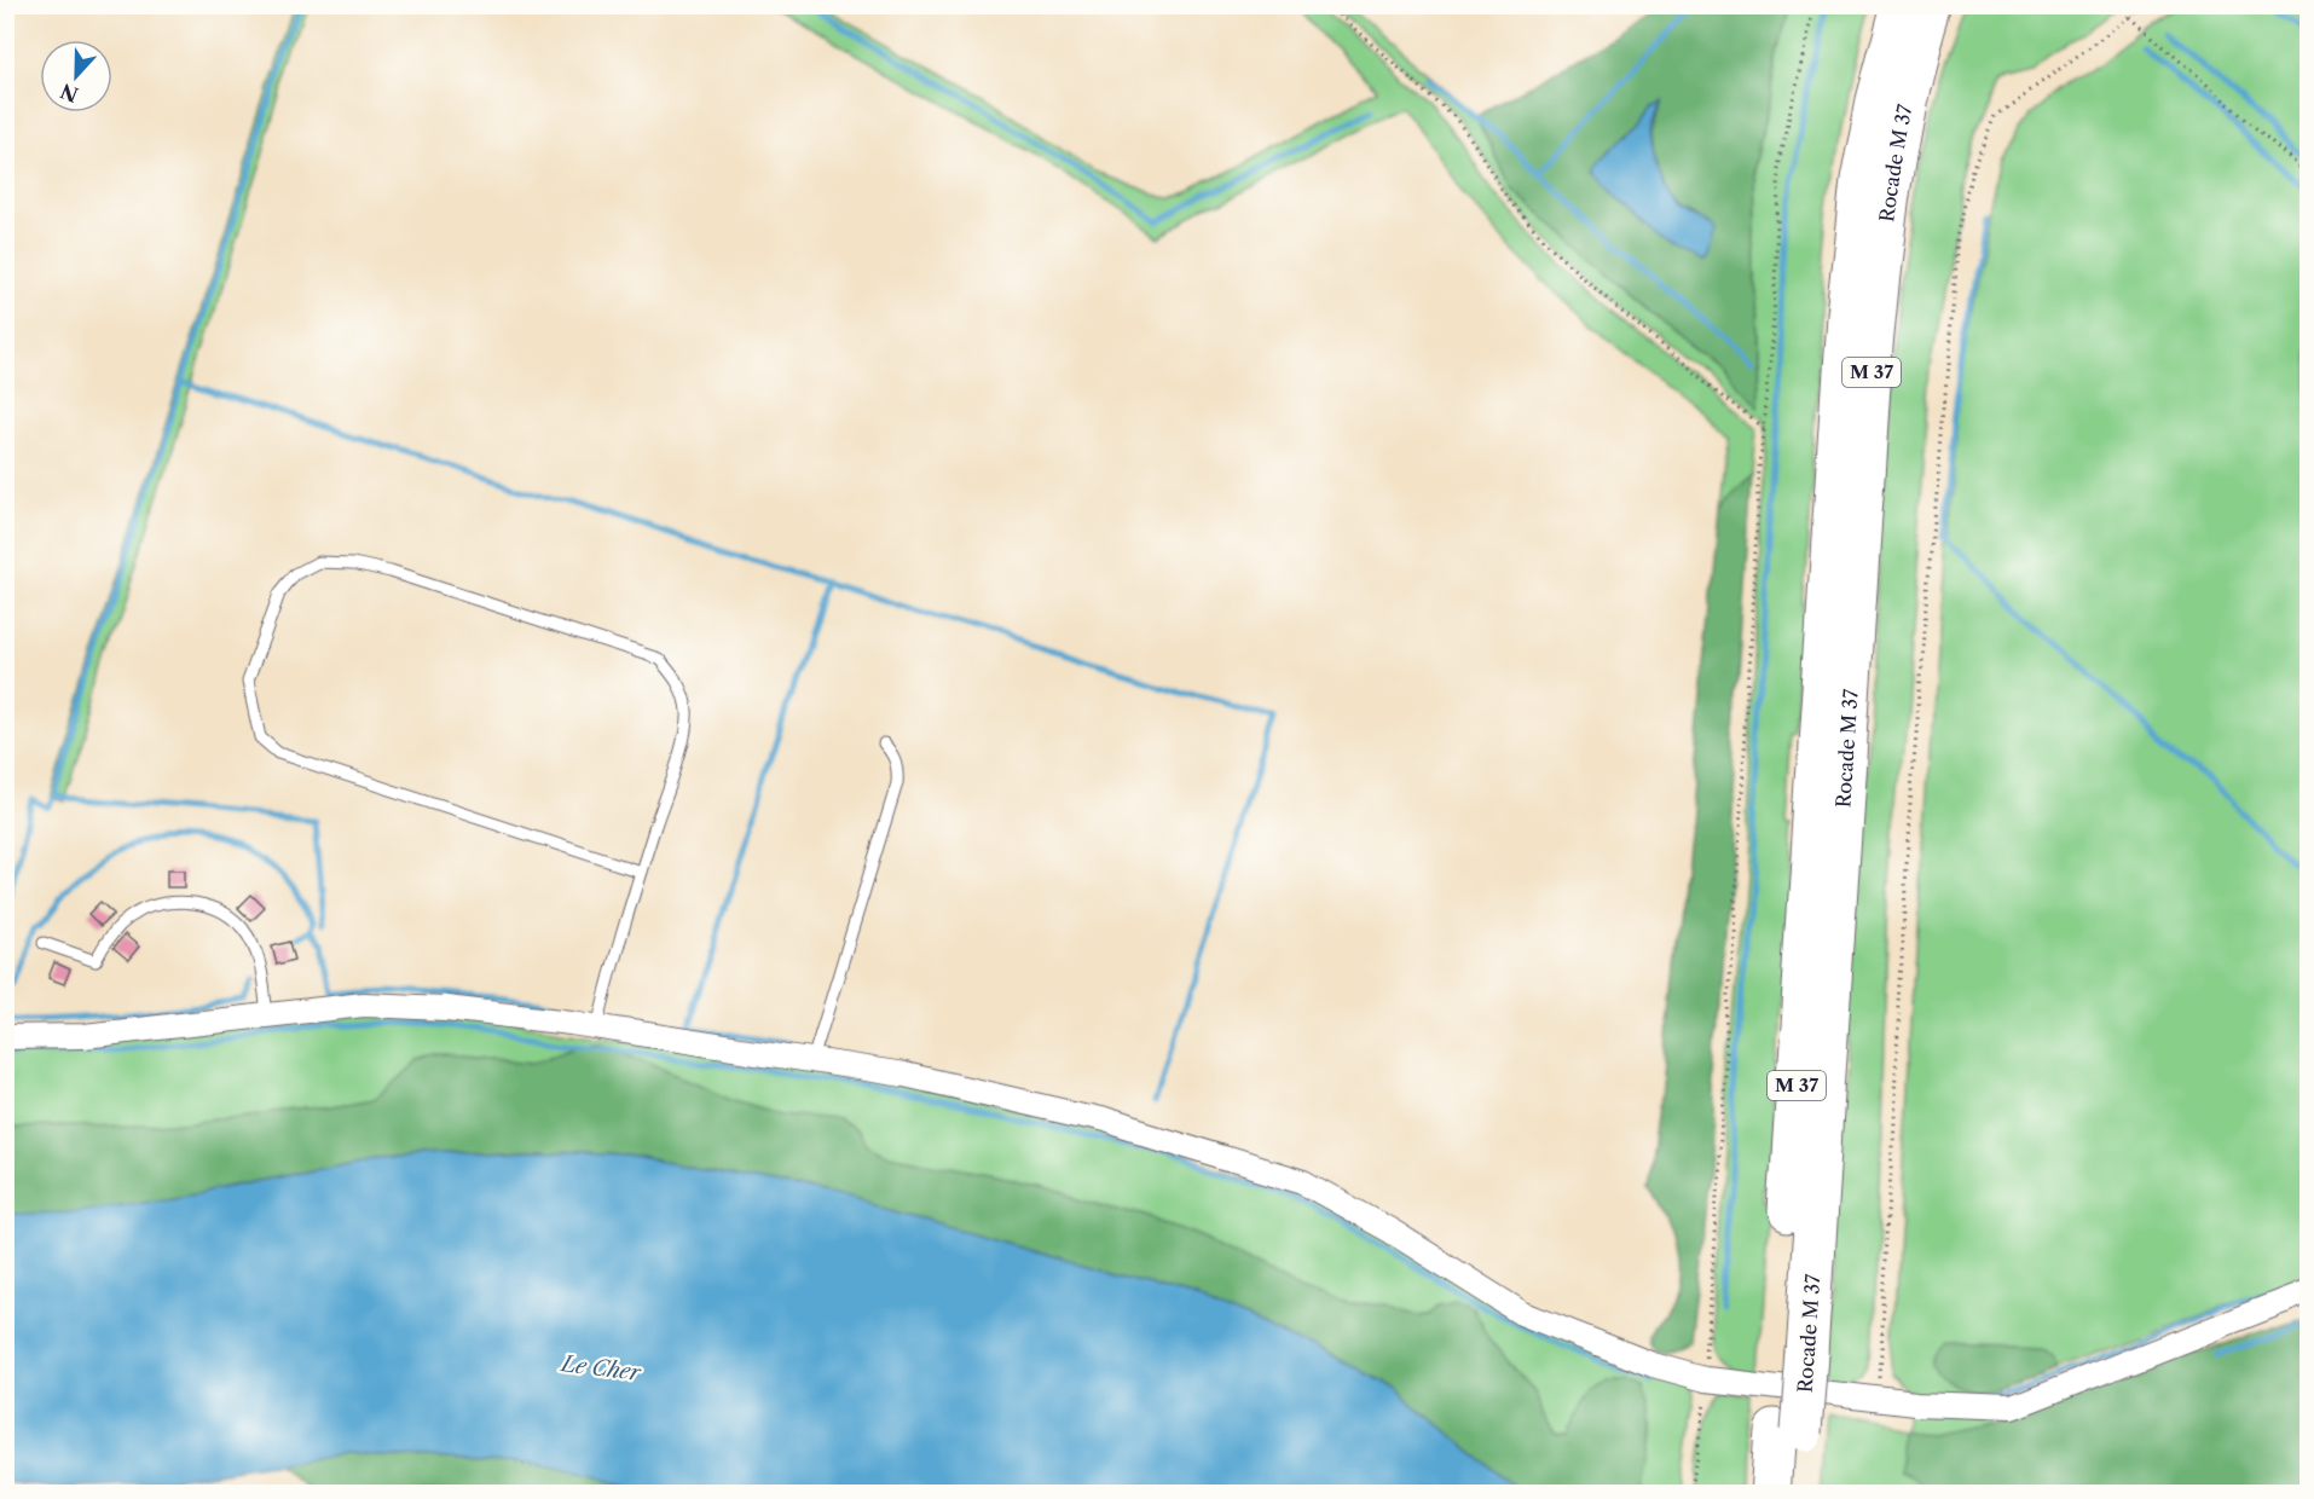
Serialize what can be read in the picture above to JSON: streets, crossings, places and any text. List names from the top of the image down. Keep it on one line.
{"streets":{"highway":["Rocade M 37","M 37"]},"water":["Le Cher"],"north":"bottom"}
